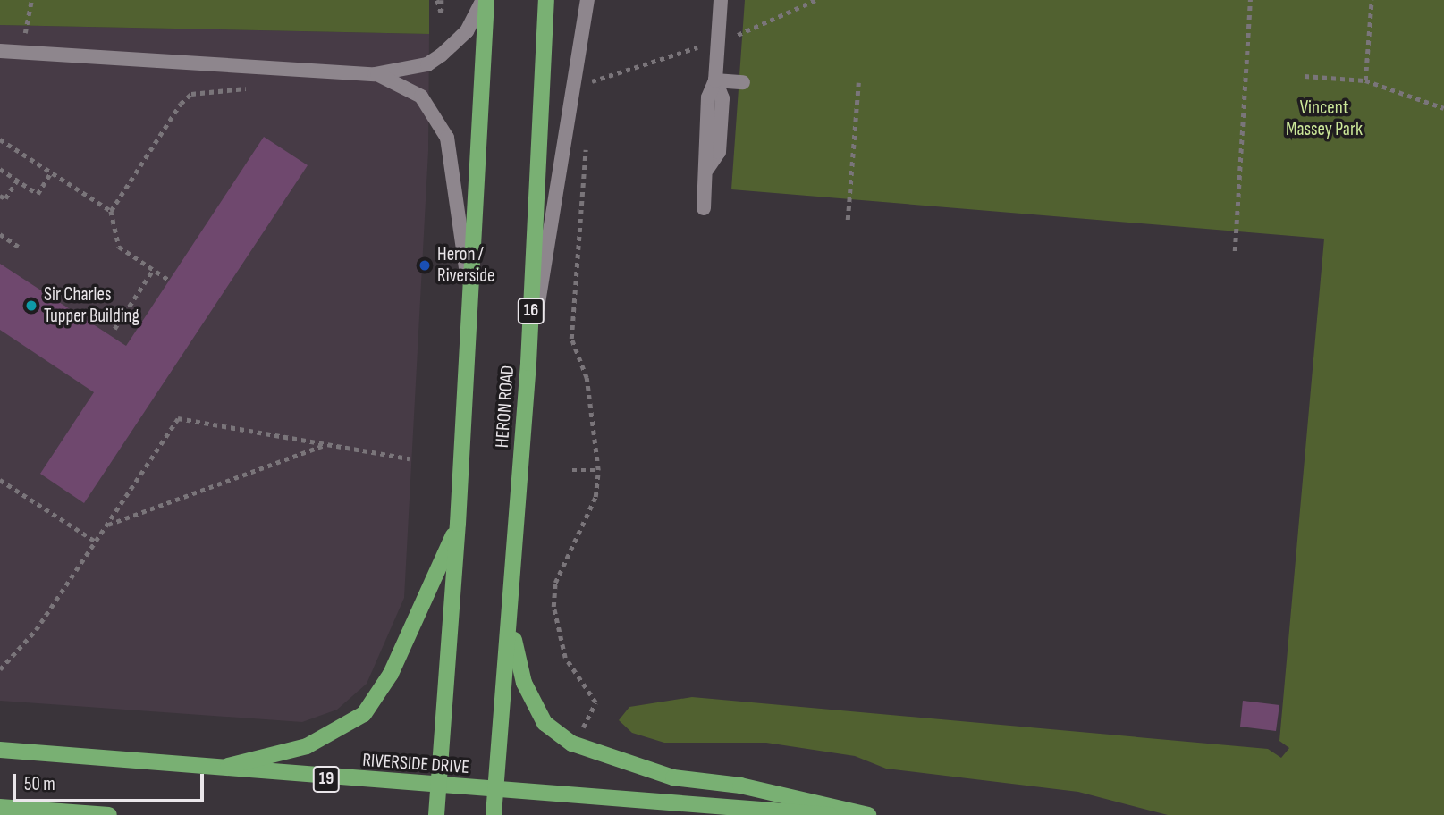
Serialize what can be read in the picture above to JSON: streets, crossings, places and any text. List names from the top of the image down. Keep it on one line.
{"streets":{"main road":["16","HERON ROAD","RIVERSIDE DRIVE","19"]},"crossings":[["HERON ROAD","RIVERSIDE DRIVE"]],"parks":["Vincent Massey Park"],"places":["Heron / Riverside","Sir Charles Tupper Building"],"scale_bar":"50 m"}
